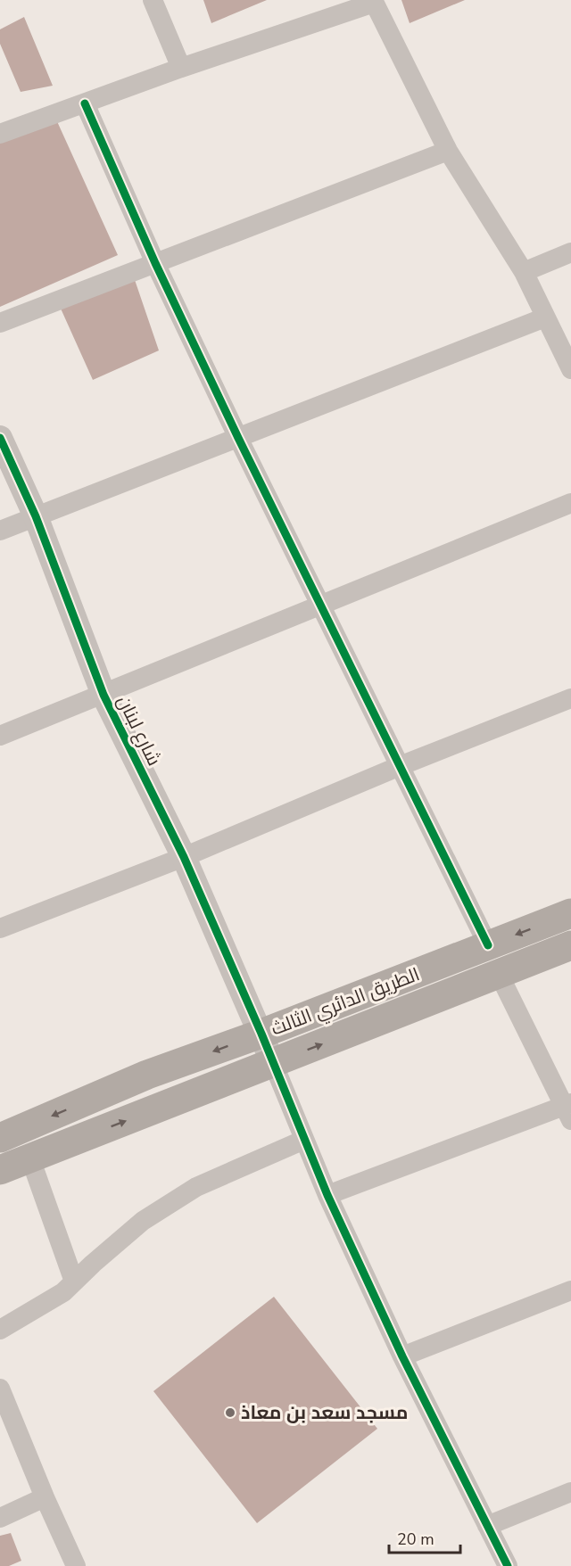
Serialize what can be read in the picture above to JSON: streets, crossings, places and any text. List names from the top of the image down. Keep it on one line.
{"streets":{"highway":["الطريق الدائري الثالث"],"street":["شارع لبنان"]},"crossings":[["شارع لبنان","الطريق الدائري الثالث"]],"places":["مسجد سعد بن معاذ"],"scale_bar":"20 m"}
